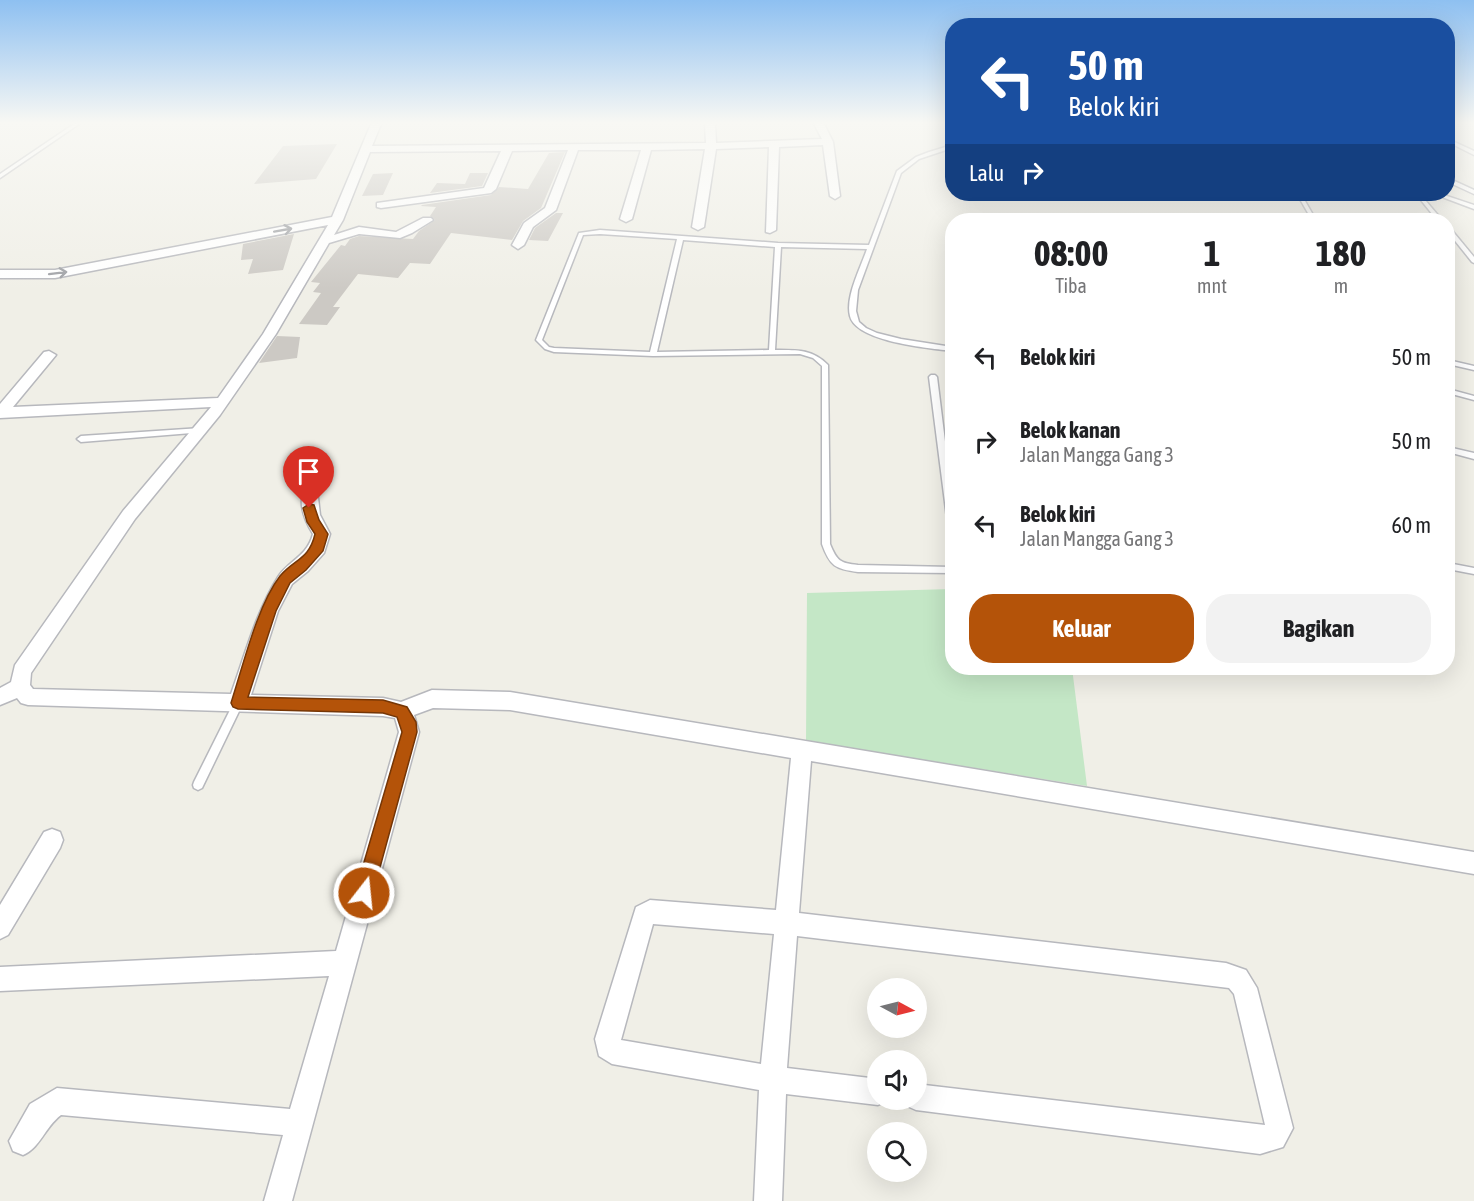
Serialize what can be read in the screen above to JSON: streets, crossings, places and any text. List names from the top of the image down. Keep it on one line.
{"north":"right","page":{"turn":["50 m","Belok kiri"],"then":"Lalu","eta":["08:00","Tiba","1","mnt","180","m"],"list":[{"name":"Belok kiri","value":"50 m"},{"name":"Belok kanan","note":"Jalan Mangga Gang 3","value":"50 m"},{"name":"Belok kiri","note":"Jalan Mangga Gang 3","value":"60 m"}],"buttons":["Keluar","Bagikan"]}}
